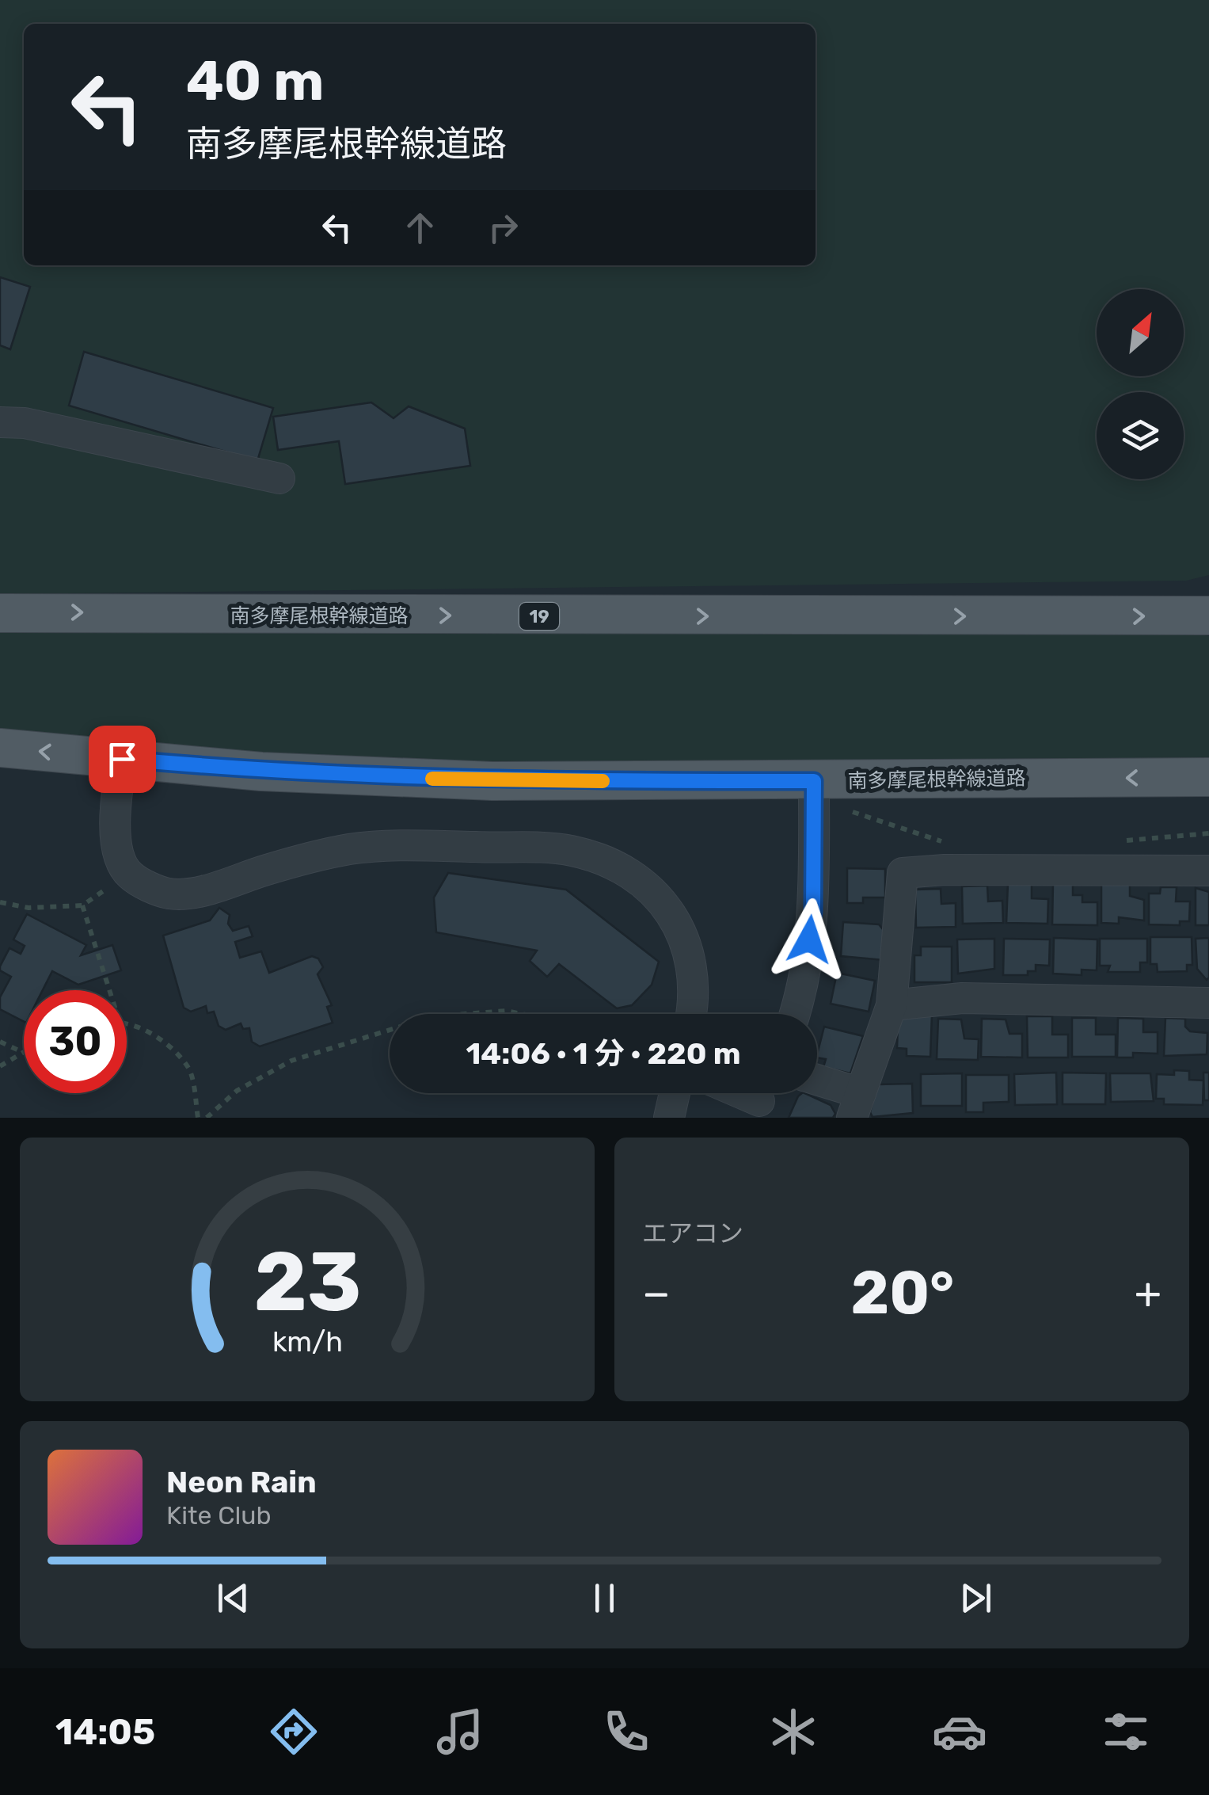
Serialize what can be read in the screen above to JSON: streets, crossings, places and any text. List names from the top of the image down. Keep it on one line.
{"streets":{"main road":["南多摩尾根幹線道路","19"]},"north":"top right","page":{"turn":["40 m","南多摩尾根幹線道路"],"limit":"30","trip":"14:06 · 1 分 · 220 m","tile":"エアコン","heat":["−","20°","+"],"song":["Neon Rain","Kite Club"],"tabs":"14:05","gauge":["23","km/h"]}}
